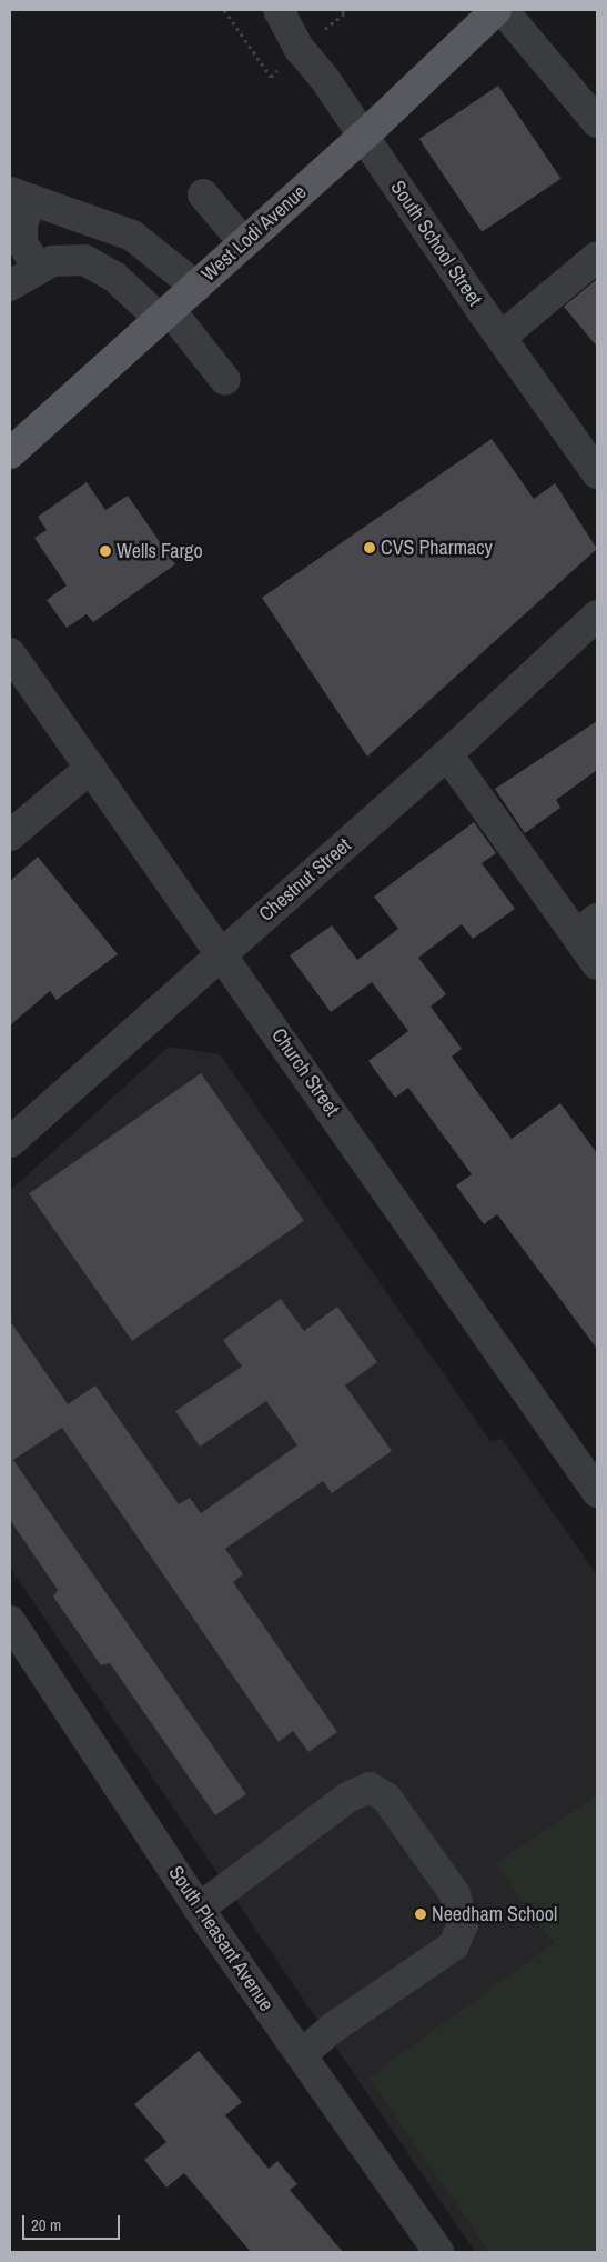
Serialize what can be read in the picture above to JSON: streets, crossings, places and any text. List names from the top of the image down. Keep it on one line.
{"streets":{"main road":["West Lodi Avenue"],"street":["South School Street","Chestnut Street","Church Street","South Pleasant Avenue"]},"crossings":[["West Lodi Avenue","South School Street"],["Chestnut Street","Church Street"]],"places":["CVS Pharmacy","Wells Fargo","Needham School"],"scale_bar":"20 m"}
